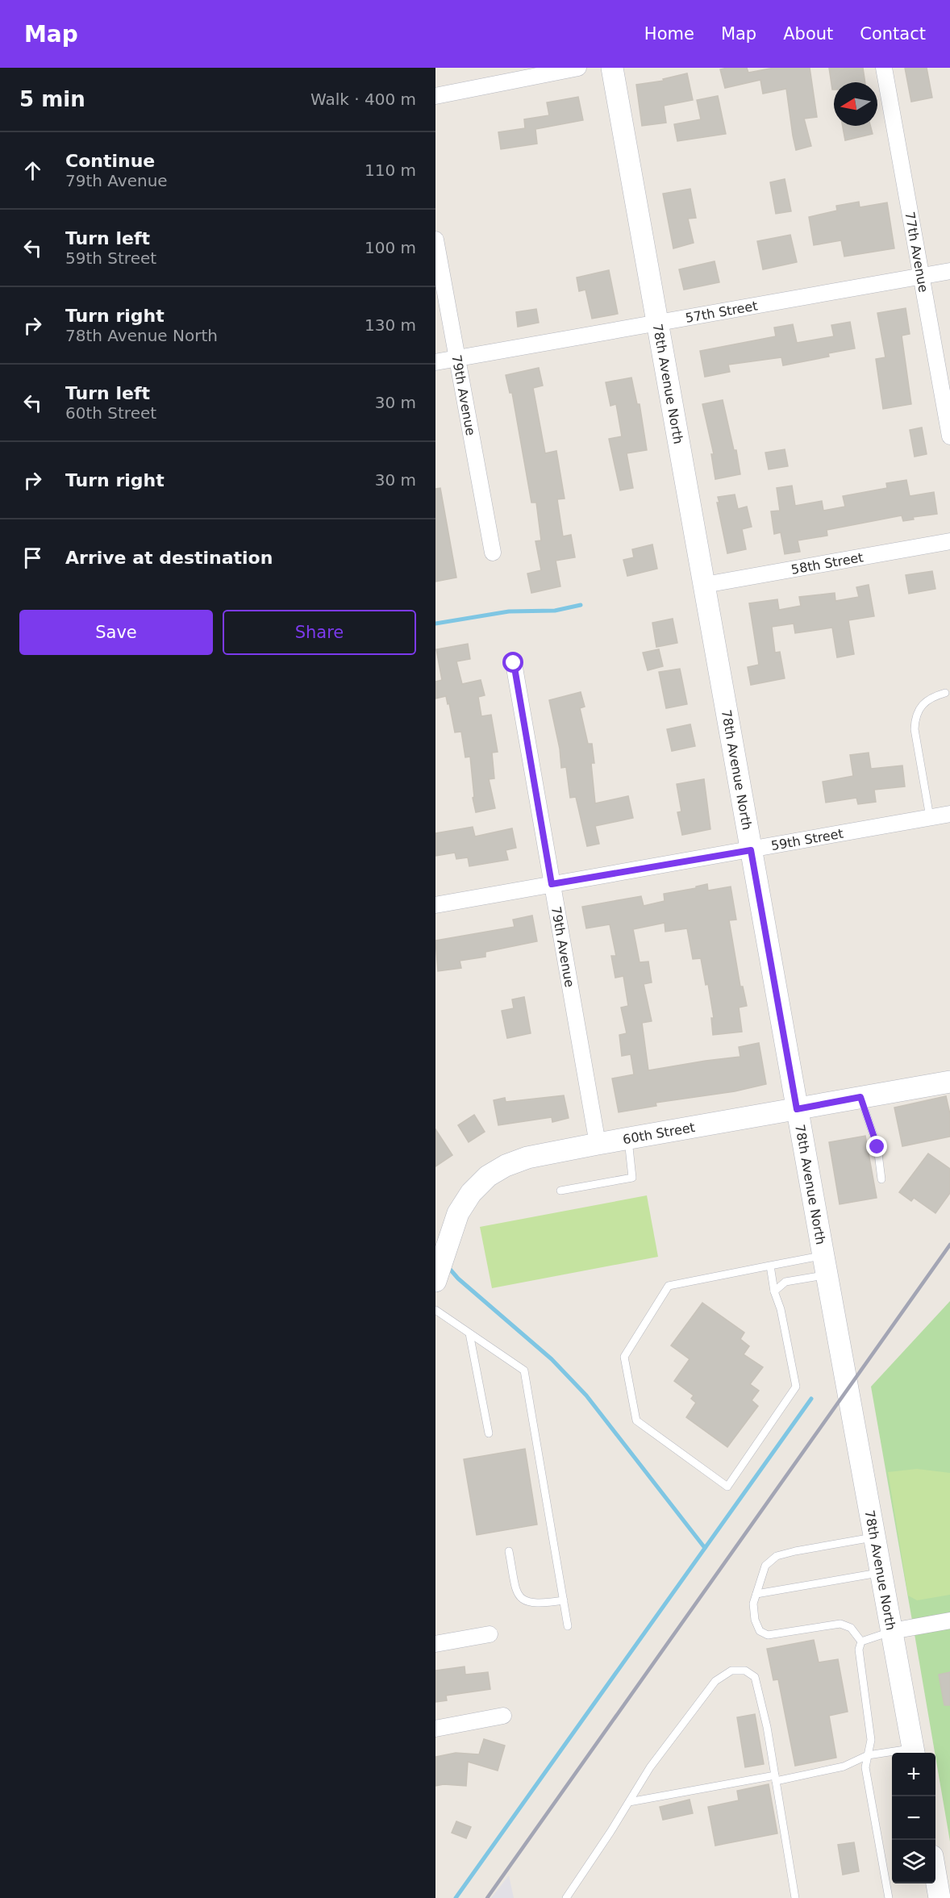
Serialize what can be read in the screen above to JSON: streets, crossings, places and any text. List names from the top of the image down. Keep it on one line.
{"streets":{"street":["77th Avenue","57th Street","78th Avenue North","79th Avenue","58th Street","59th Street","60th Street"]},"crossings":[["77th Avenue","57th Street"],["57th Street","78th Avenue North"],["57th Street","79th Avenue"],["78th Avenue North","58th Street"],["78th Avenue North","59th Street"],["78th Avenue North","60th Street"],["79th Avenue","59th Street"],["79th Avenue","60th Street"]],"north":"left","page":{"header":"Map","nav":["Home","Map","About","Contact"],"heading":["5 min","Walk · 400 m"],"list":[["Continue","79th Avenue","110 m"],["Turn left","59th Street","100 m"],["Turn right","78th Avenue North","130 m"],["Turn left","60th Street","30 m"],["Turn right","30 m"],"Arrive at destination"],"buttons":["Save","Share"],"map_buttons":["+","−"]}}
